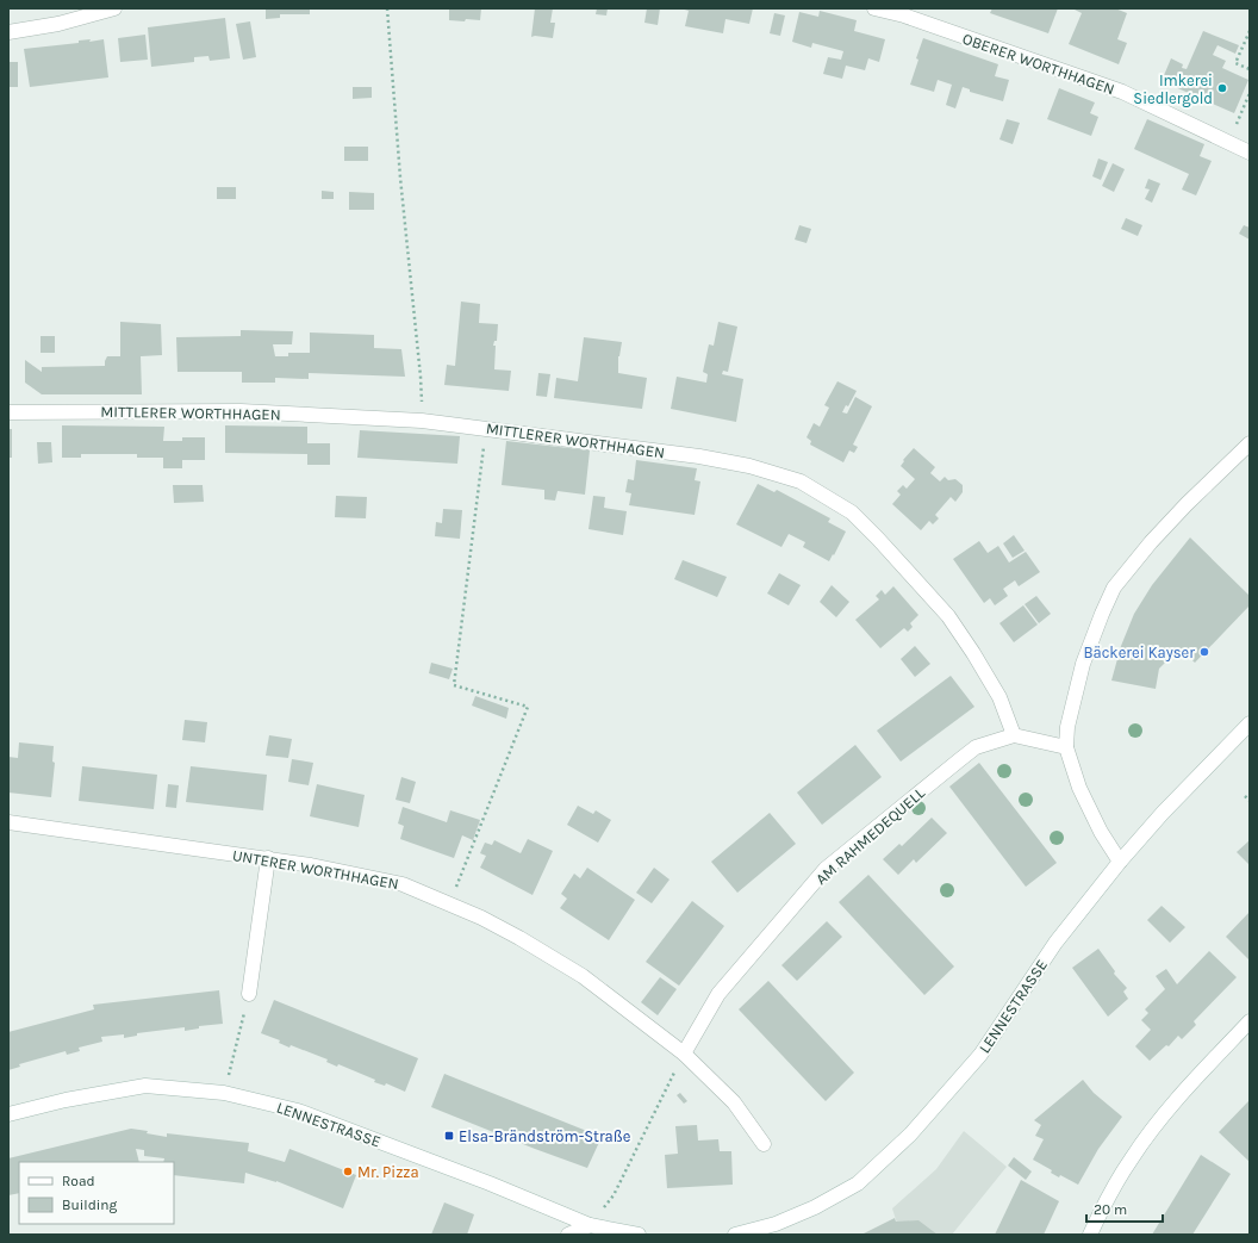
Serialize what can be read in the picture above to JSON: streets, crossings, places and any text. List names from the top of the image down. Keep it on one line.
{"streets":{"street":["OBERER WORTHHAGEN","MITTLERER WORTHHAGEN","AM RAHMEDEQUELL","UNTERER WORTHHAGEN","LENNESTRASSE"]},"crossings":[["MITTLERER WORTHHAGEN","AM RAHMEDEQUELL"],["AM RAHMEDEQUELL","UNTERER WORTHHAGEN"]],"places":{"other":["Imkerei Siedlergold","Bäckerei Kayser","Mr. Pizza"],"transit":["Elsa-Brändström-Straße"]},"legend":["Road","Building"],"scale_bar":"20 m"}
